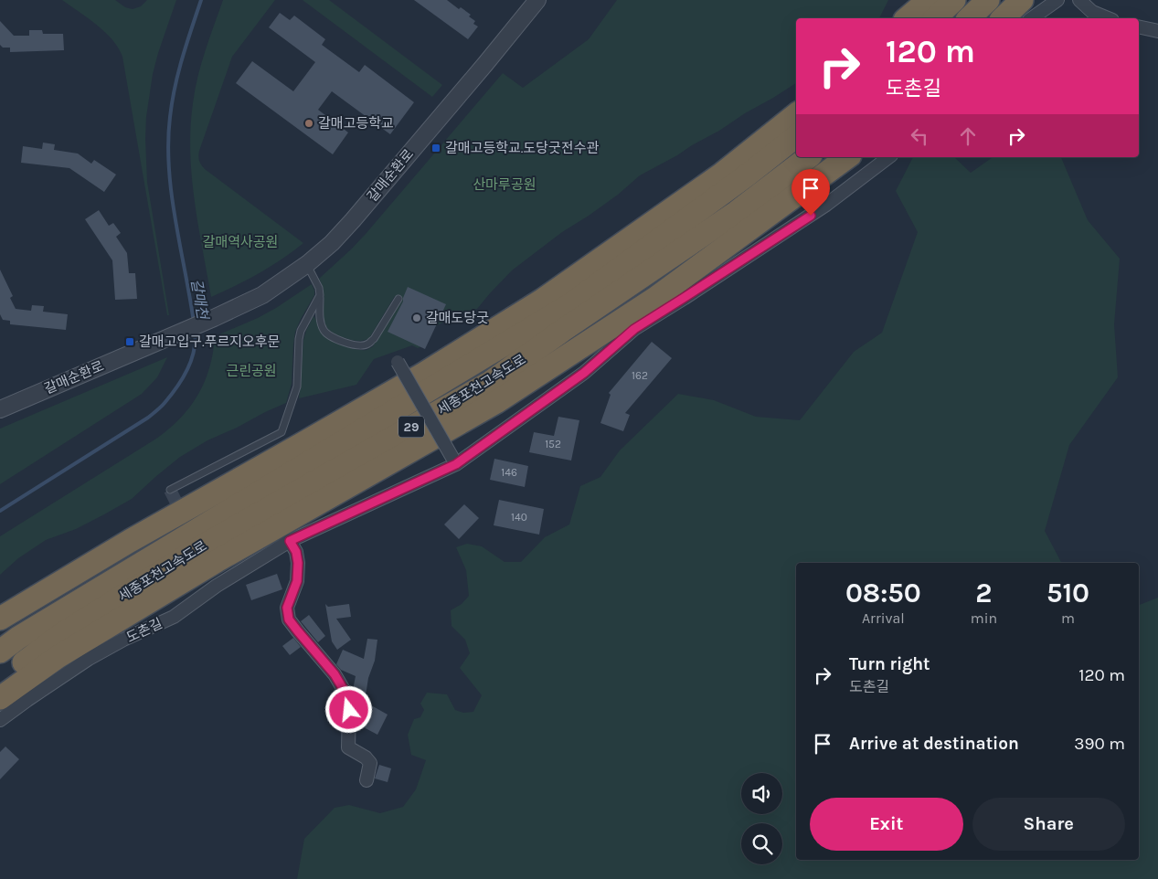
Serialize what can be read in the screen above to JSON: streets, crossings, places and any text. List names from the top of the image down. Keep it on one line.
{"streets":{"highway":["세종포천고속도로","29"],"street":["갈매순환로","도촌길"]},"water":["갈매천"],"parks":["산마루공원","갈매역사공원","근린공원"],"places":{"other":["갈매고등학교","갈매도당굿"],"transit":["갈매고등학교.도당굿전수관","갈매고입구.푸르지오후문"]},"house_numbers":["162","152","146","140"],"page":{"turn":["120 m","도촌길"],"eta":["08:50","Arrival","2","min","510","m"],"list":[{"name":"Turn right","note":"도촌길","value":"120 m"},{"name":"Arrive at destination","value":"390 m"}],"buttons":["Exit","Share"]}}
